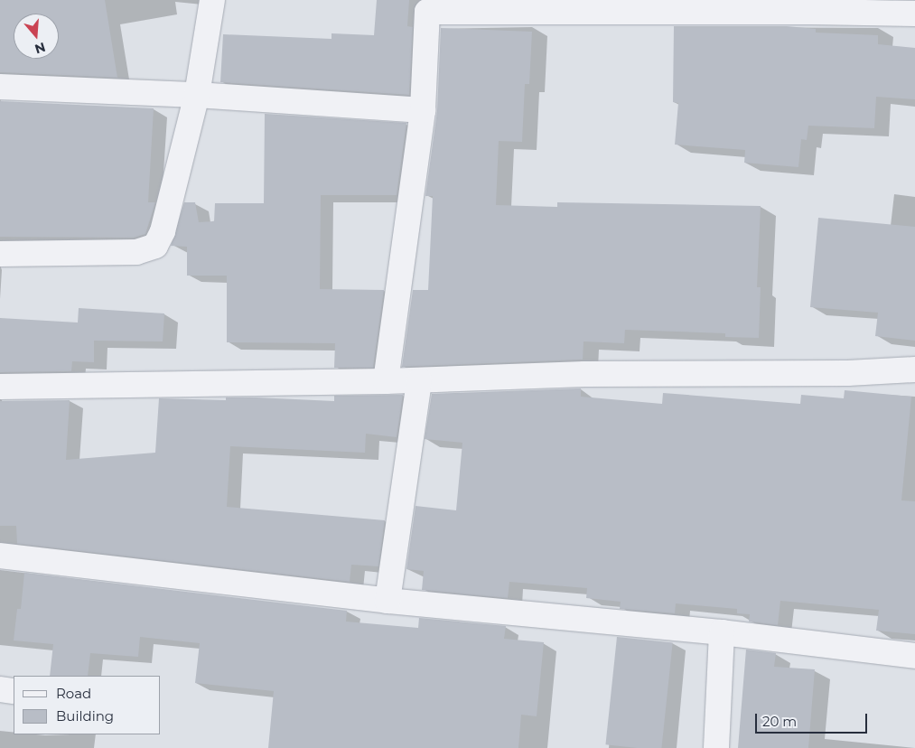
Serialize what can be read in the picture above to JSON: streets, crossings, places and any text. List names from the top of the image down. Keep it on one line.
{"legend":["Road","Building"],"scale_bar":"20 m","north":"bottom"}
